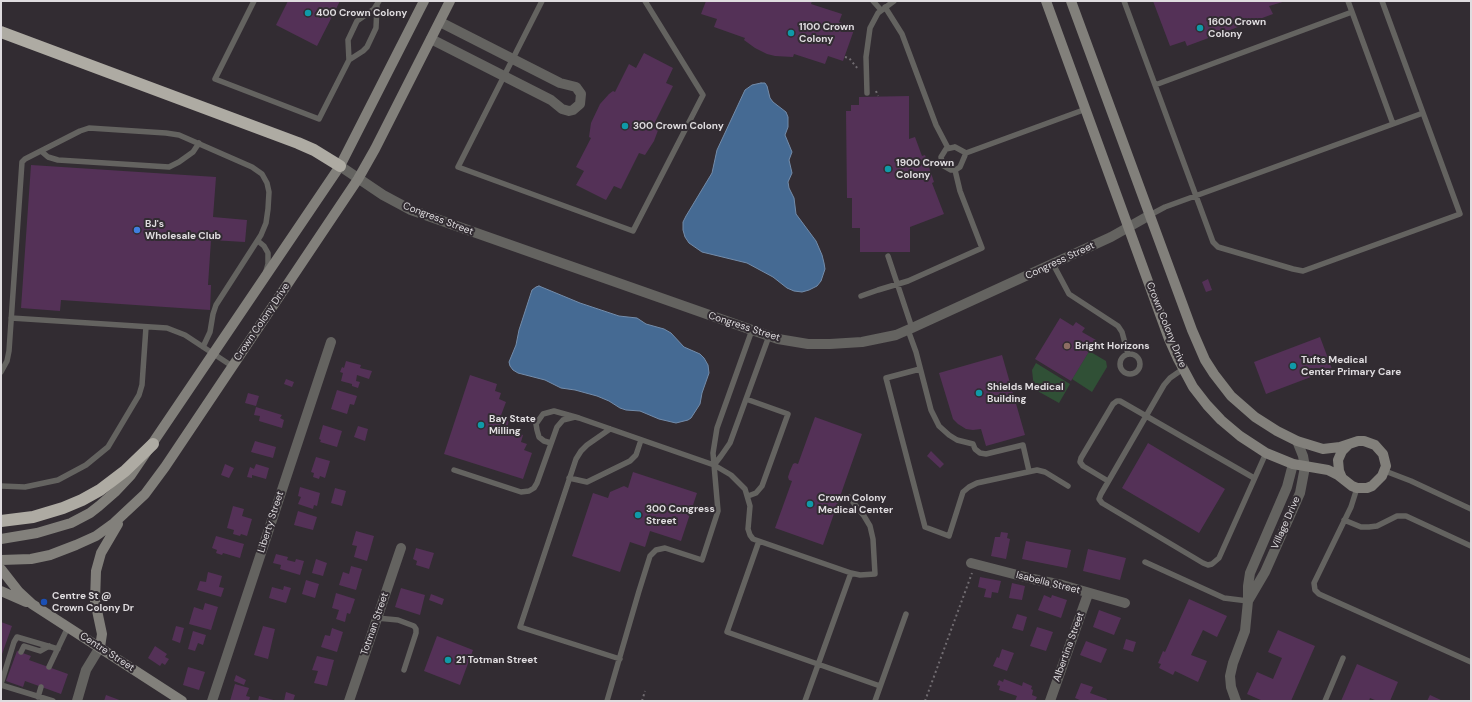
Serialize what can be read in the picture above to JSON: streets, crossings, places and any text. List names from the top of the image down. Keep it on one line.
{"streets":{"street":["Congress Street","Crown Colony Drive","Liberty Street","Village Drive","Isabella Street","Totman Street","Albertina Street","Centre Street"]},"crossings":[["Congress Street","Crown Colony Drive"],["Crown Colony Drive","Village Drive"],["Isabella Street","Albertina Street"]],"places":["400 Crown Colony","1600 Crown Colony","1100 Crown Colony","300 Crown Colony","1900 Crown Colony","BJ's Wholesale Club","Bright Horizons","Tufts Medical Center Primary Care","Shields Medical Building","Bay State Milling","Crown Colony Medical Center","300 Congress Street","Centre St @ Crown Colony Dr","21 Totman Street"]}
